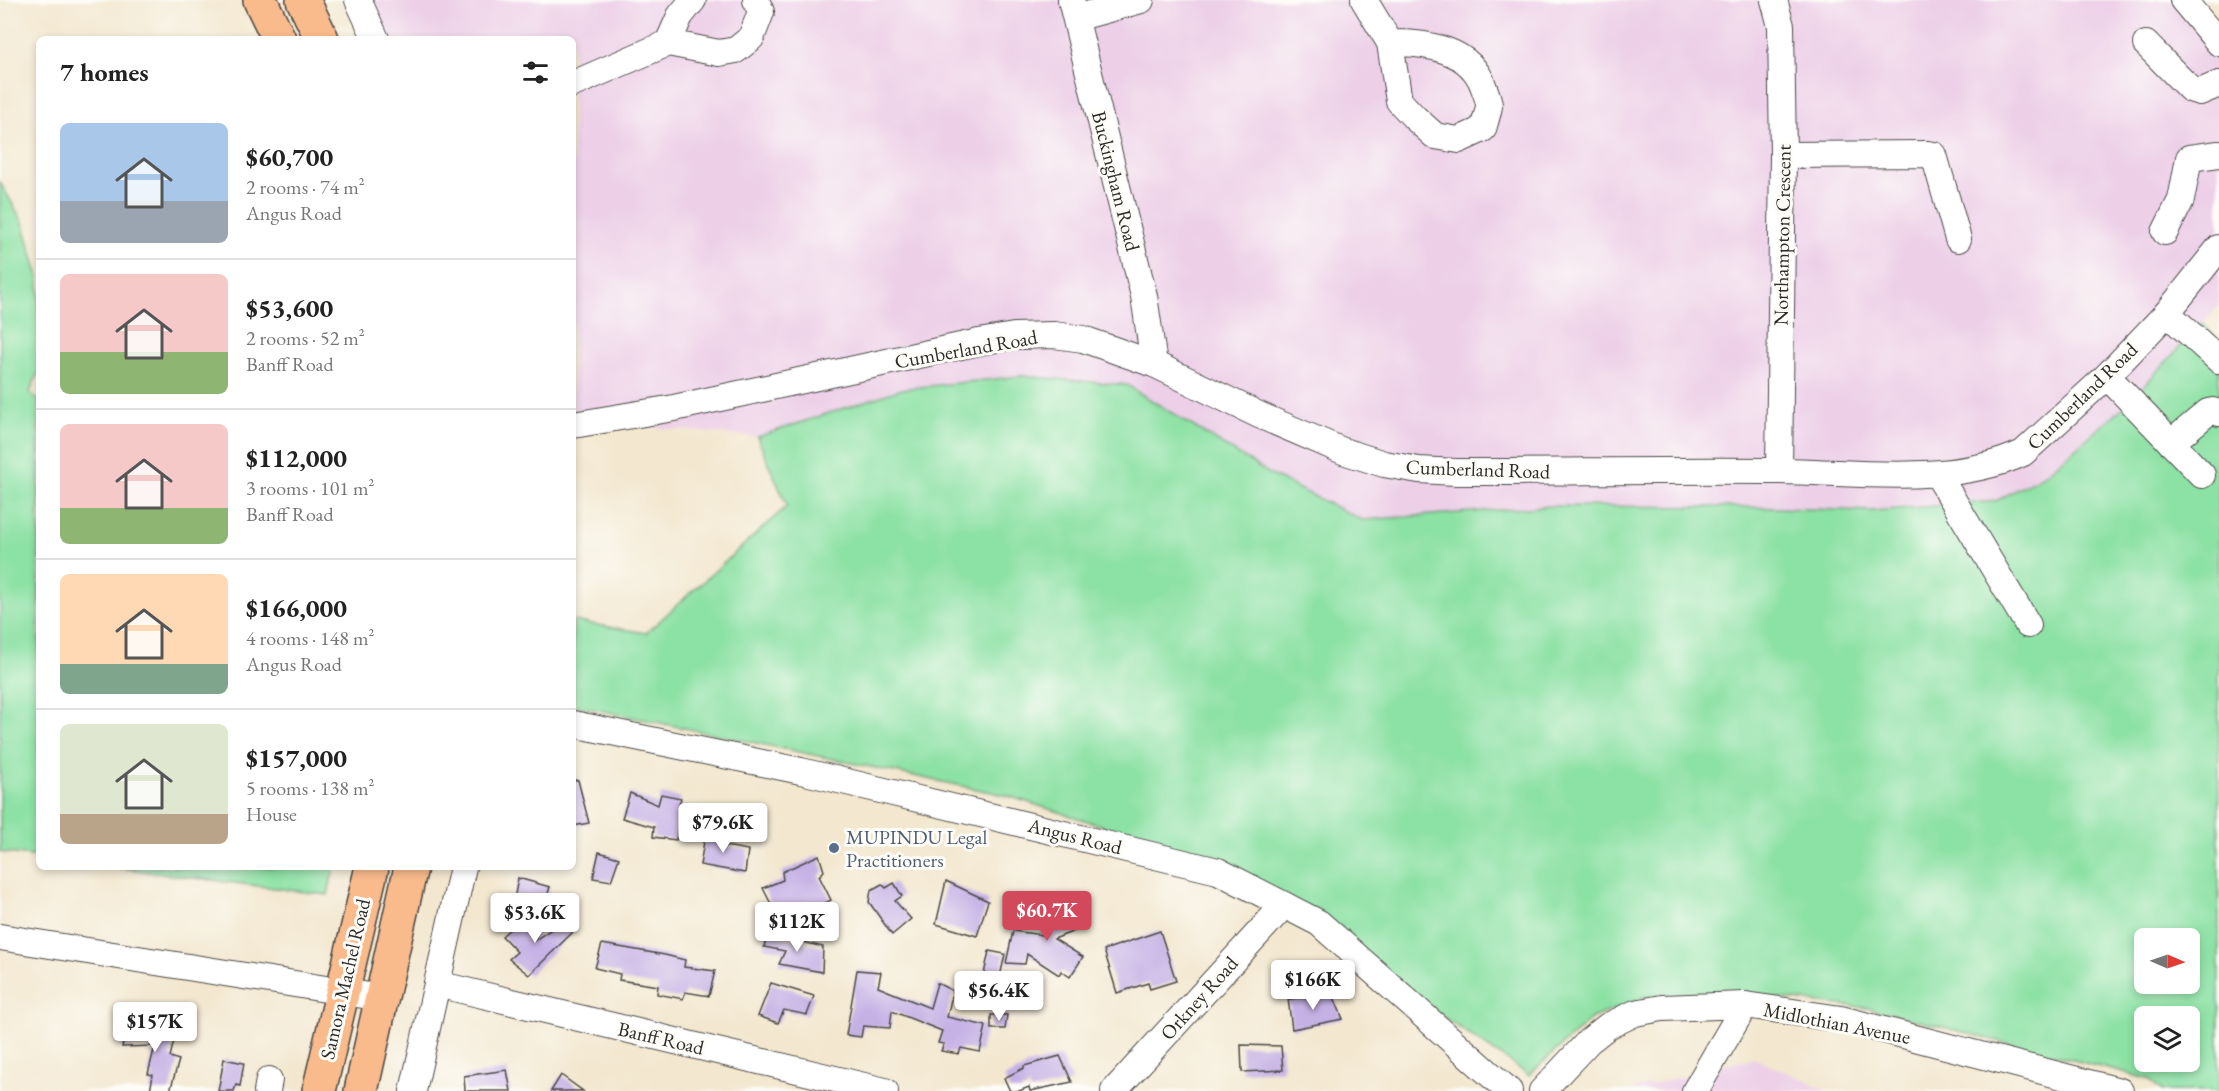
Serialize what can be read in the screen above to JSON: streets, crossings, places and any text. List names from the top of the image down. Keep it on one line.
{"streets":{"highway":["Samora Machel Road"],"street":["Buckingham Road","Northampton Crescent","Cumberland Road","Angus Road","Orkney Road","Midlothian Avenue","Banff Road"]},"crossings":[["Buckingham Road","Cumberland Road"],["Northampton Crescent","Cumberland Road"],["Angus Road","Orkney Road"]],"places":["MUPINDU Legal Practitioners"],"north":"right","page":{"heading":"7 homes","list":[{"name":"$60,700","note":"2 rooms · 74 m² · Angus Road"},{"name":"$53,600","note":"2 rooms · 52 m² · Banff Road"},{"name":"$112,000","note":"3 rooms · 101 m² · Banff Road"},{"name":"$166,000","note":"4 rooms · 148 m² · Angus Road"},{"name":"$157,000","note":"5 rooms · 138 m² · House"}],"price":["$79.6K","$60.7K","$53.6K","$112K","$166K","$56.4K","$157K"]}}
